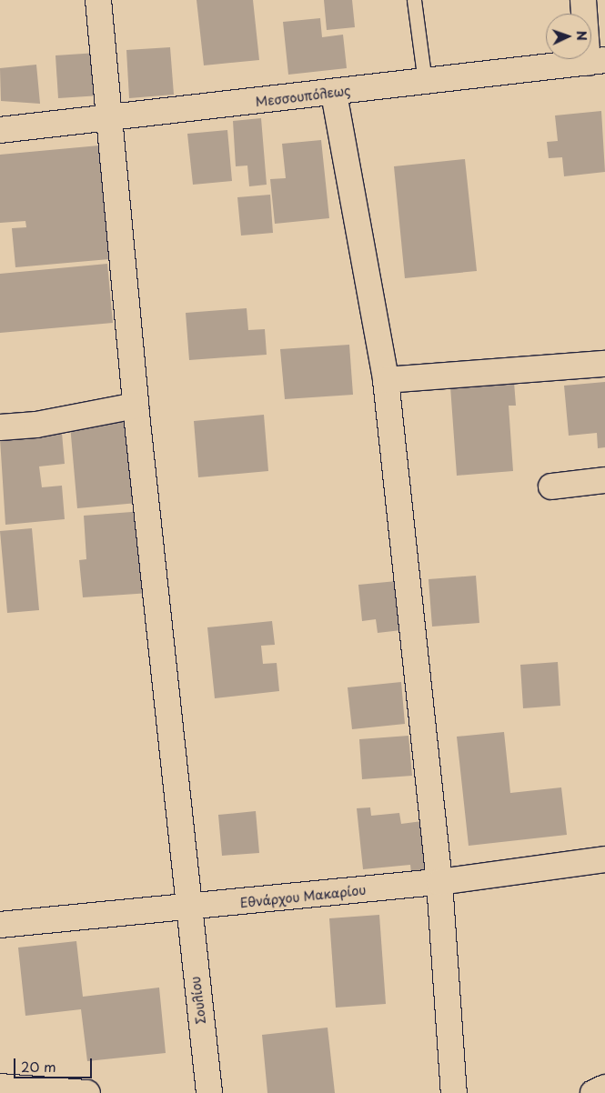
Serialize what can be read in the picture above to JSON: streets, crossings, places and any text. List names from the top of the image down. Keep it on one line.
{"streets":{"street":["Μεσσουπόλεως","Εθνάρχου Μακαρίου","Σουλίου"]},"crossings":[["Μεσσουπόλεως","Σουλίου"],["Εθνάρχου Μακαρίου","Σουλίου"]],"scale_bar":"20 m","north":"right"}
